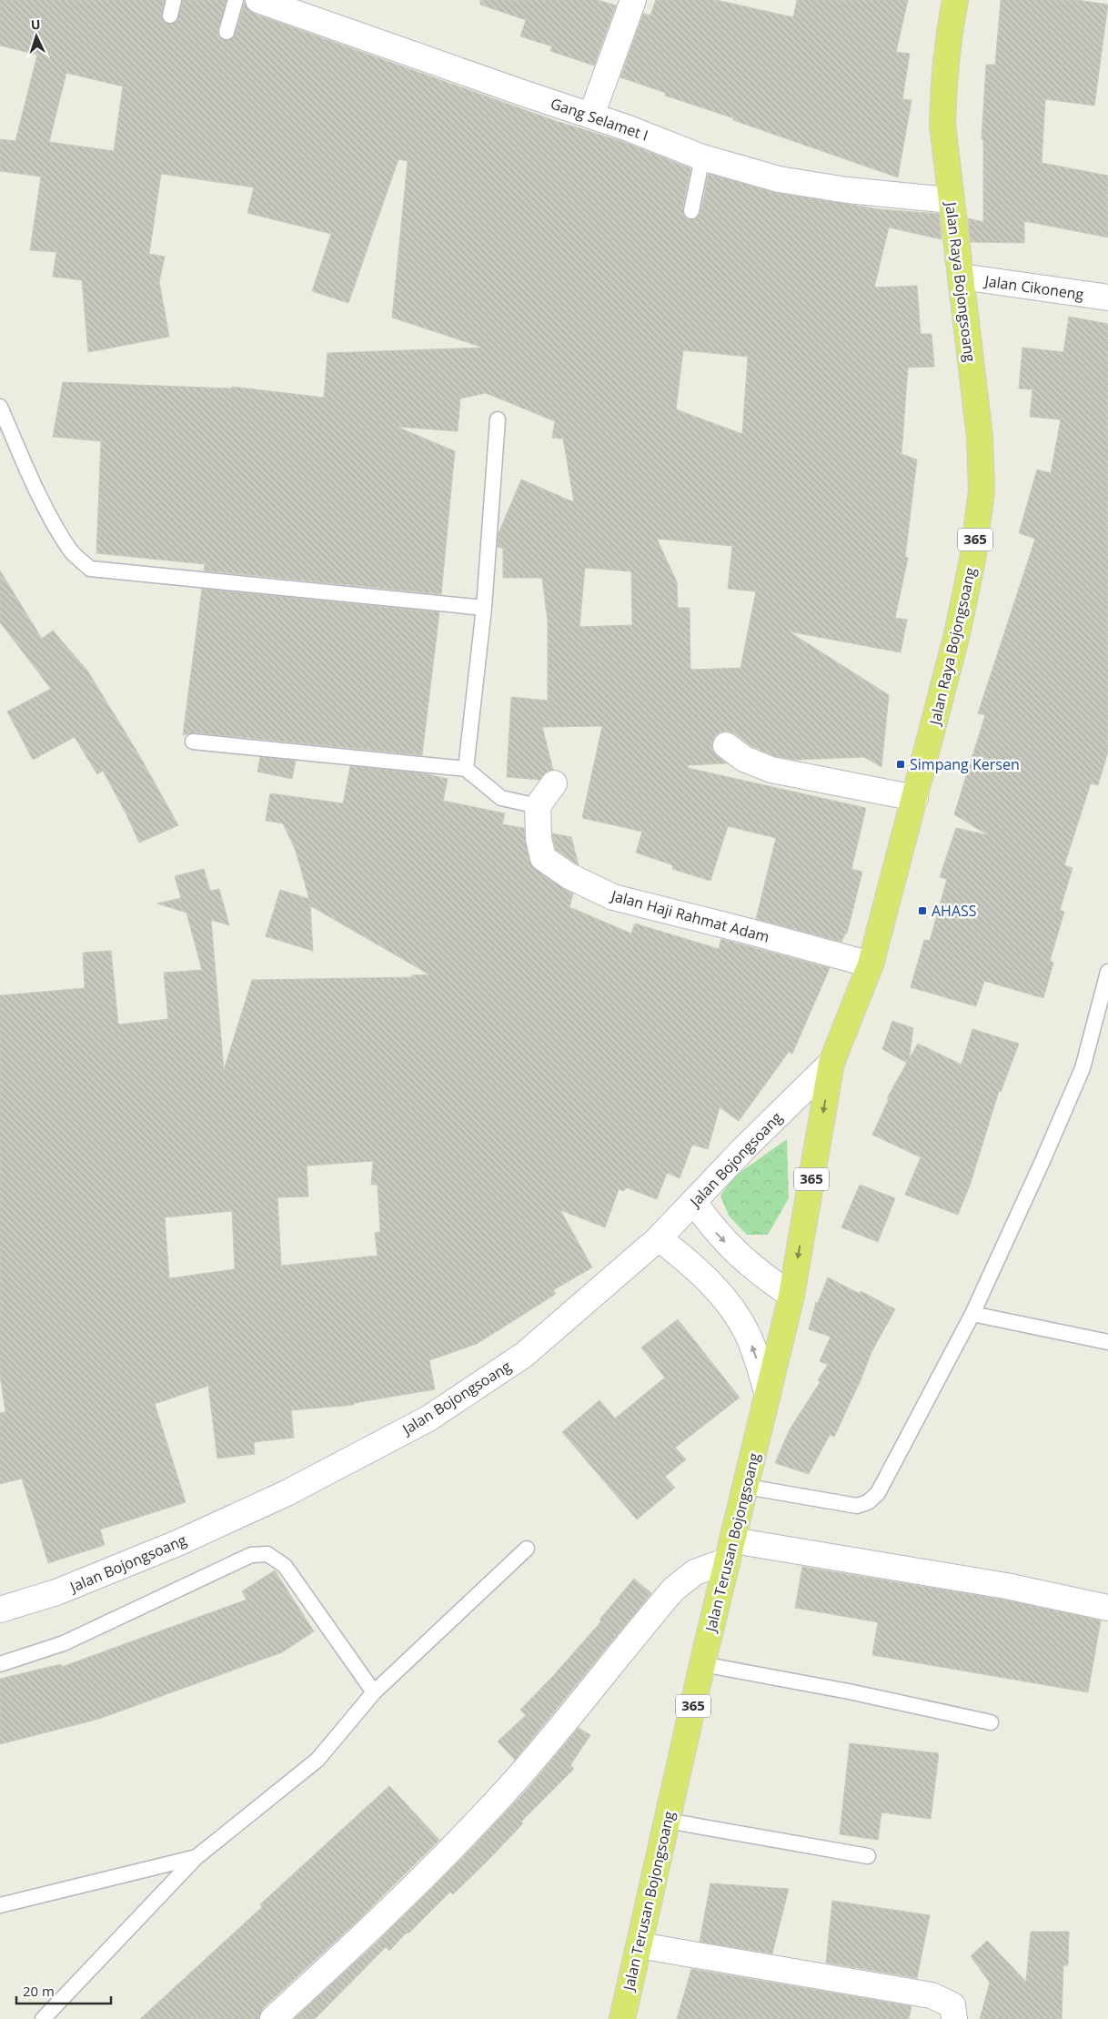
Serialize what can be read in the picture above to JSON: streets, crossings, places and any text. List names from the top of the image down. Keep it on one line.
{"streets":{"main road":["Jalan Raya Bojongsoang","365","Jalan Terusan Bojongsoang"],"street":["Gang Selamet I","Jalan Cikoneng","Jalan Haji Rahmat Adam","Jalan Bojongsoang"]},"crossings":[["Gang Selamet I","Jalan Raya Bojongsoang"],["Jalan Raya Bojongsoang","Jalan Cikoneng"],["Jalan Raya Bojongsoang","Jalan Haji Rahmat Adam"],["Jalan Raya Bojongsoang","Jalan Bojongsoang"],["Jalan Raya Bojongsoang","Jalan Terusan Bojongsoang"],["Jalan Bojongsoang","Jalan Terusan Bojongsoang"]],"places":{"transit":["Simpang Kersen","AHASS"]},"scale_bar":"20 m","north":"top"}
